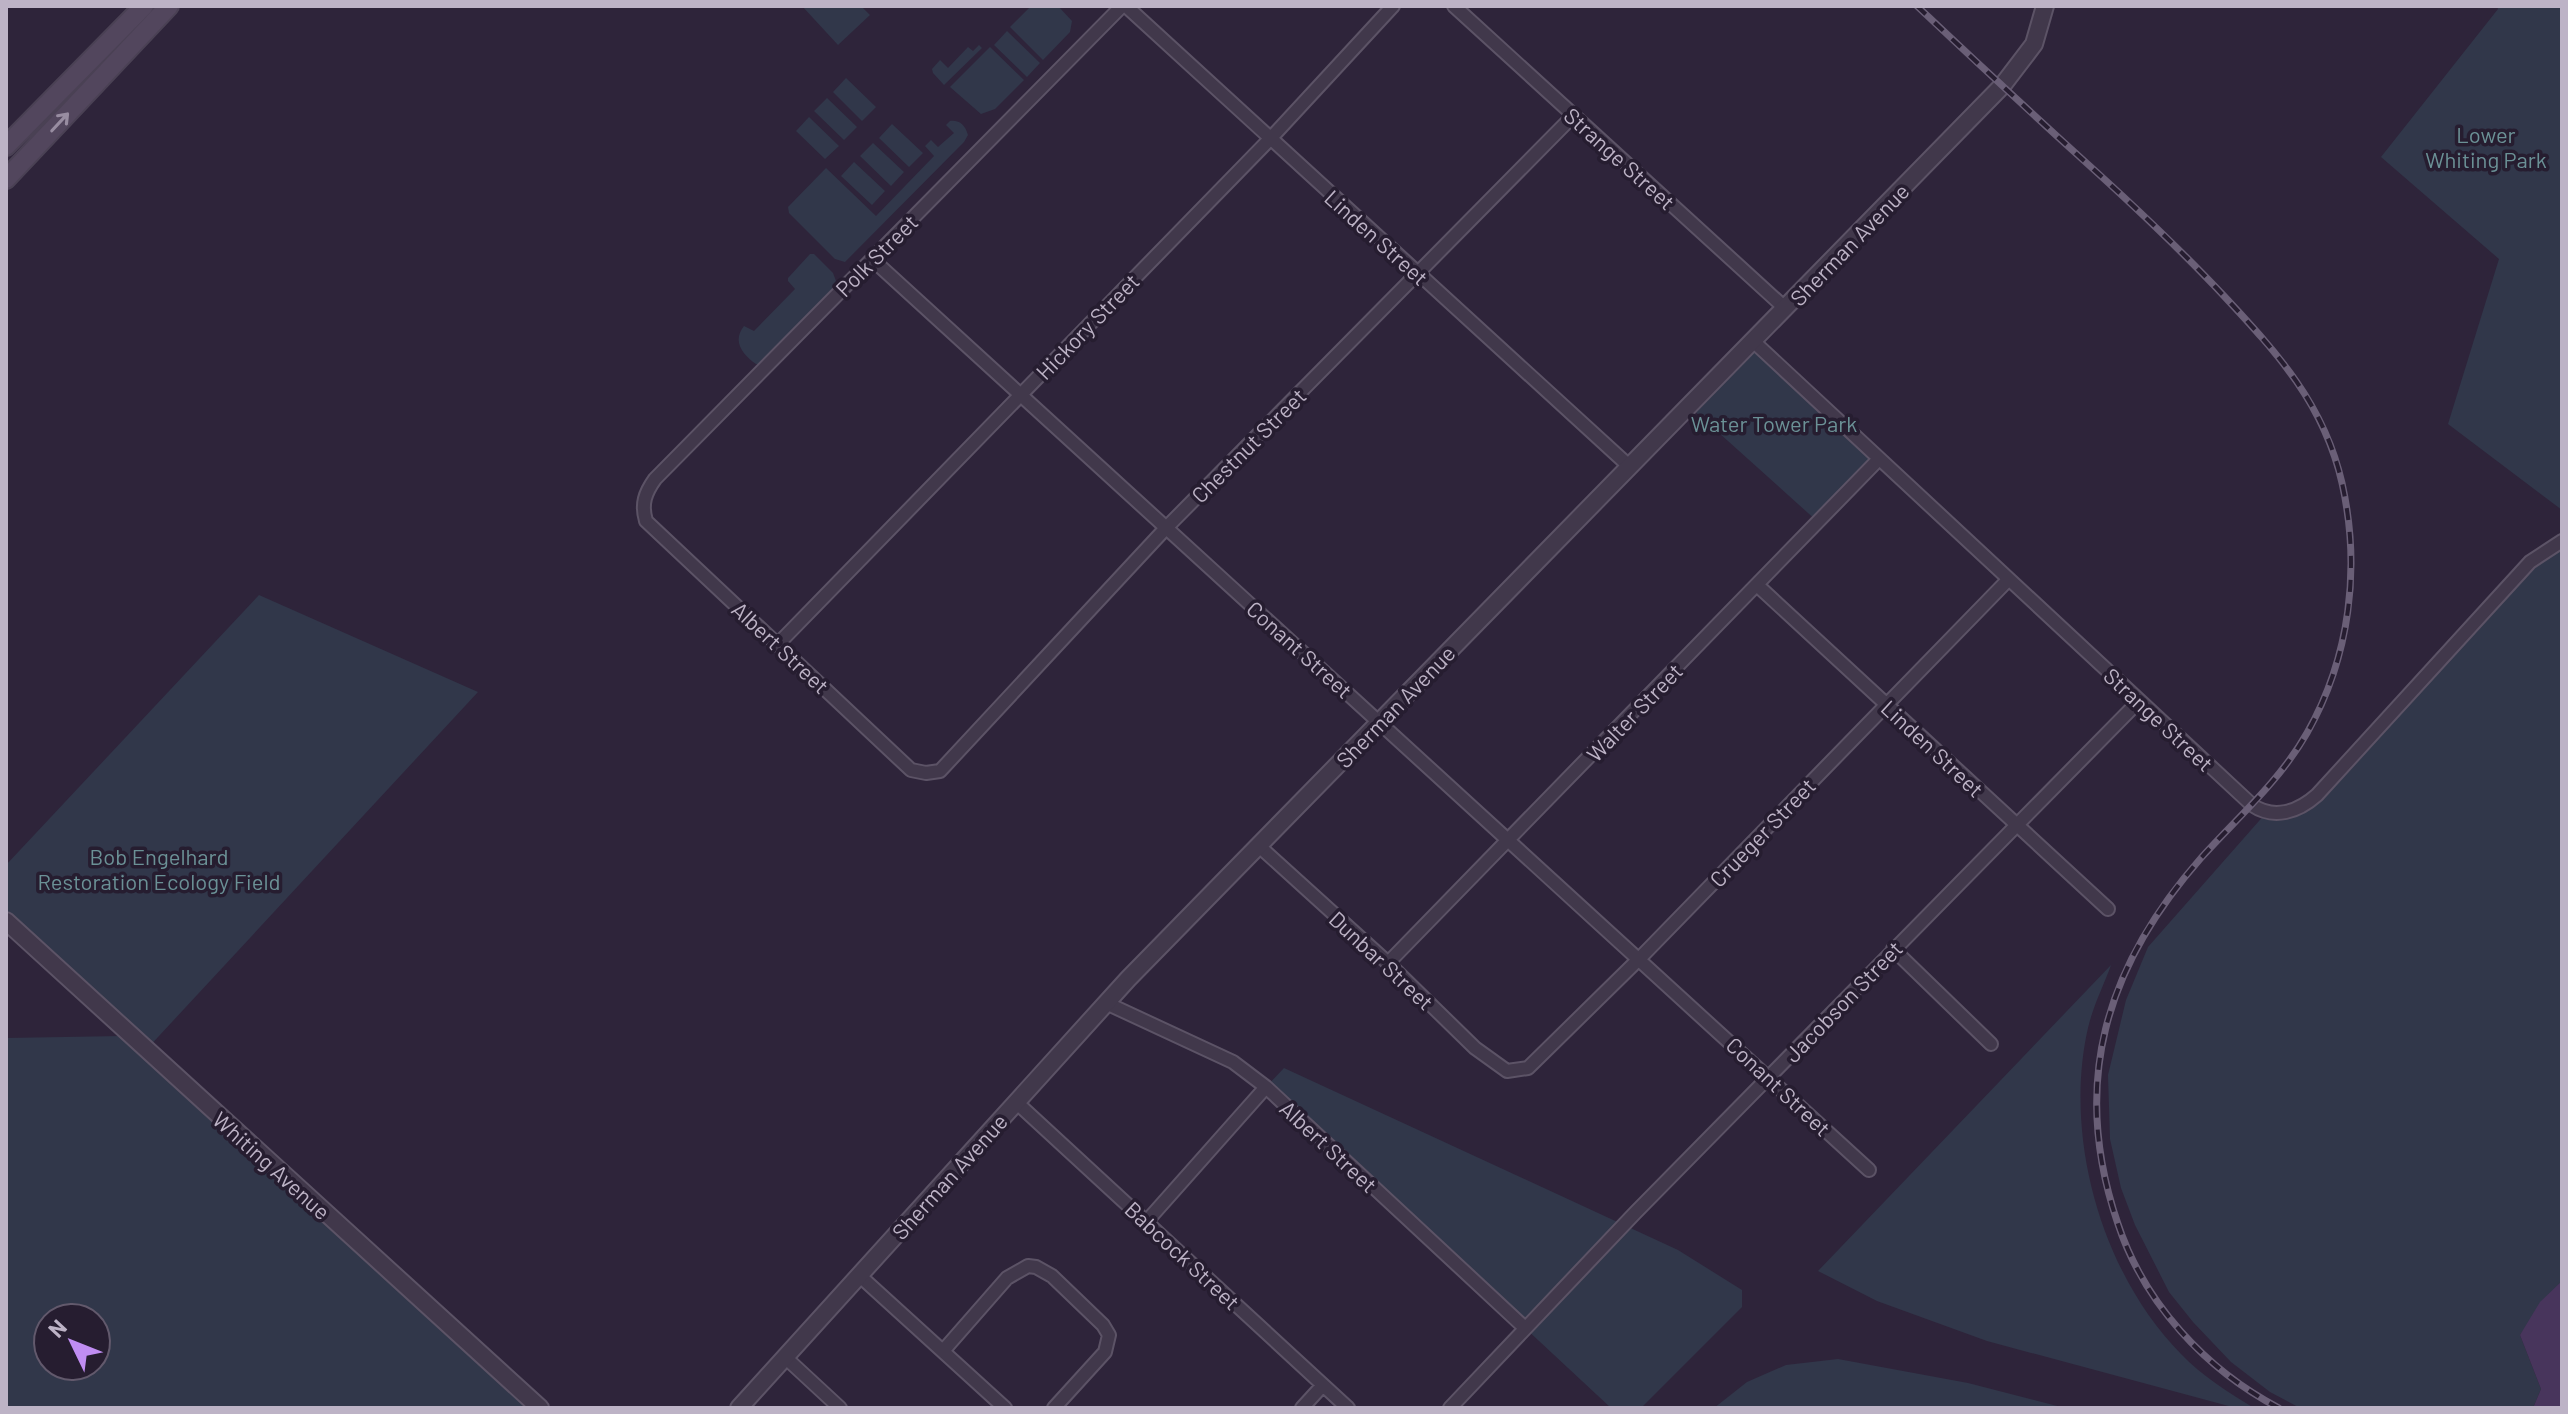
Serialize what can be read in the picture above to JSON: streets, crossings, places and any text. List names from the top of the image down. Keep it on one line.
{"streets":{"street":["Strange Street","Linden Street","Sherman Avenue","Polk Street","Hickory Street","Chestnut Street","Albert Street","Conant Street","Walter Street","Crueger Street","Dunbar Street","Jacobson Street","Whiting Avenue","Babcock Street"]},"crossings":[["Strange Street","Sherman Avenue"],["Strange Street","Chestnut Street"],["Strange Street","Walter Street"],["Strange Street","Crueger Street"],["Strange Street","Jacobson Street"],["Linden Street","Sherman Avenue"],["Linden Street","Polk Street"],["Linden Street","Hickory Street"],["Linden Street","Chestnut Street"],["Linden Street","Walter Street"],["Linden Street","Crueger Street"],["Linden Street","Jacobson Street"],["Sherman Avenue","Albert Street"],["Sherman Avenue","Conant Street"],["Sherman Avenue","Dunbar Street"],["Sherman Avenue","Babcock Street"],["Polk Street","Albert Street"],["Polk Street","Conant Street"],["Hickory Street","Albert Street"],["Hickory Street","Conant Street"],["Chestnut Street","Albert Street"],["Chestnut Street","Conant Street"],["Albert Street","Jacobson Street"],["Conant Street","Walter Street"],["Conant Street","Crueger Street"],["Conant Street","Jacobson Street"],["Walter Street","Dunbar Street"],["Crueger Street","Dunbar Street"]],"parks":["Lower Whiting Park","Water Tower Park","Bob Engelhard Restoration Ecology Field"],"north":"top left"}
